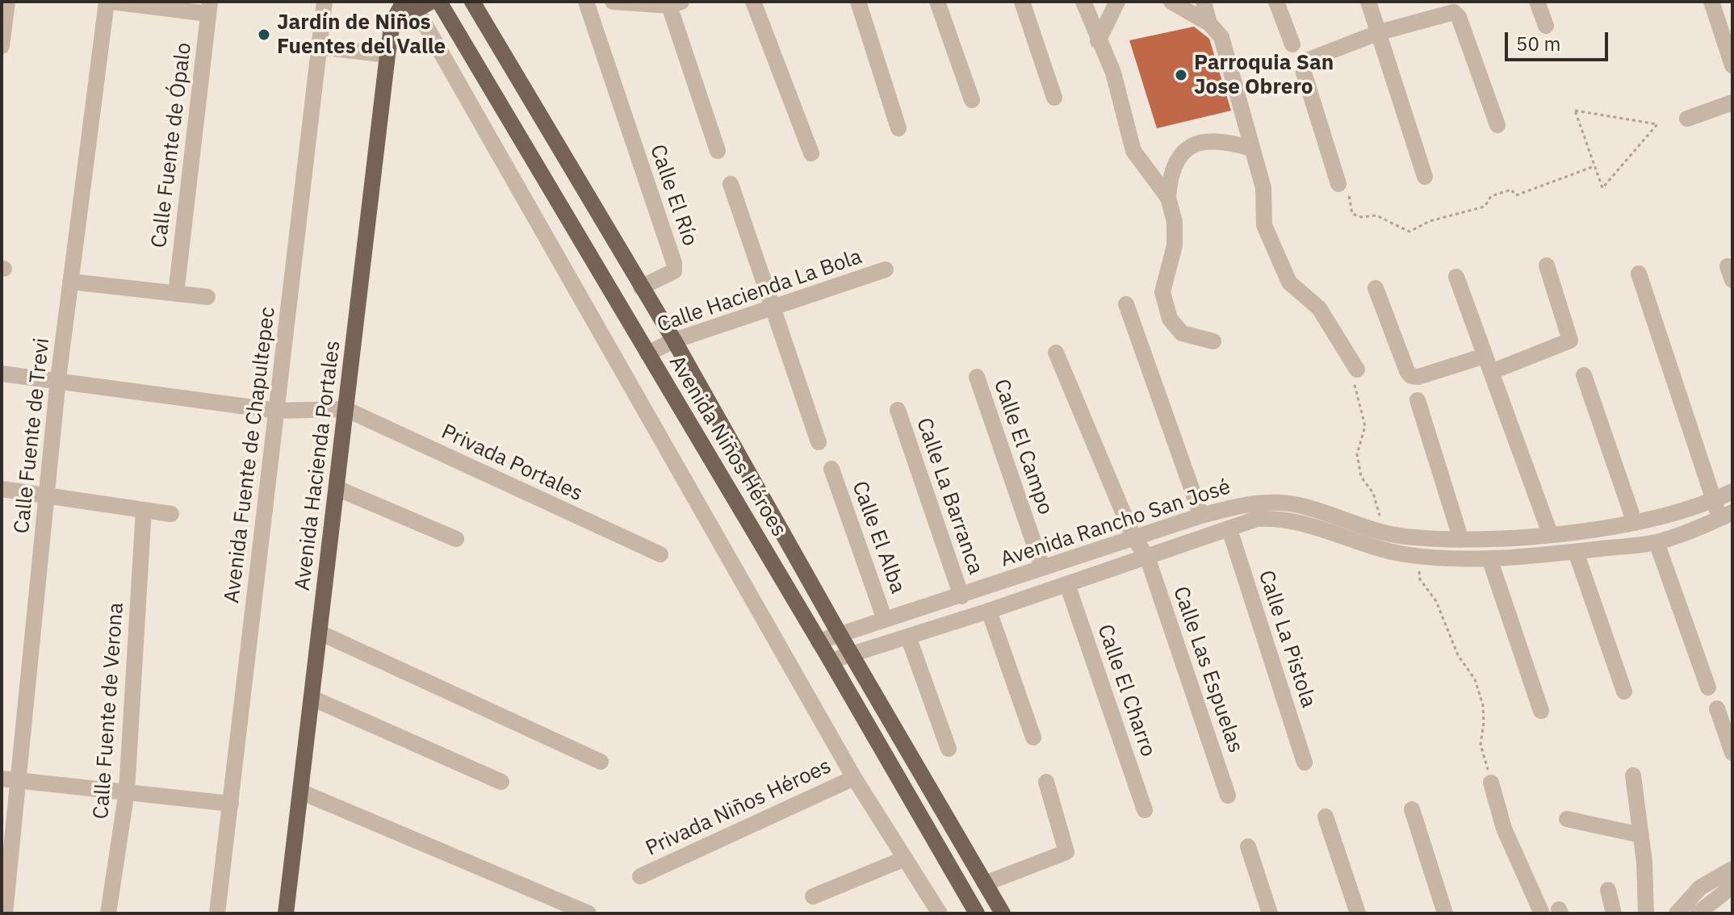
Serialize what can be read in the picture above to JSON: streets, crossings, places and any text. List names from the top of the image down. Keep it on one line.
{"streets":{"main road":["Avenida Niños Héroes","Avenida Hacienda Portales"],"street":["Calle Fuente de Ópalo","Calle El Río","Calle Hacienda La Bola","Calle Fuente de Trevi","Calle El Campo","Avenida Fuente de Chapultepec","Privada Portales","Calle La Barranca","Avenida Rancho San José","Calle El Alba","Calle La Pistola","Calle Las Espuelas","Calle El Charro","Calle Fuente de Verona","Privada Niños Héroes"]},"crossings":[["Calle El Río","Avenida Niños Héroes"],["Calle Hacienda La Bola","Avenida Niños Héroes"],["Avenida Niños Héroes","Avenida Rancho San José"],["Calle El Campo","Avenida Rancho San José"],["Privada Portales","Avenida Hacienda Portales"],["Calle La Barranca","Avenida Rancho San José"],["Avenida Rancho San José","Calle El Alba"],["Avenida Rancho San José","Calle La Pistola"],["Avenida Rancho San José","Calle Las Espuelas"],["Avenida Rancho San José","Calle El Charro"]],"places":["Jardín de Niños Fuentes del Valle","Parroquia San Jose Obrero"],"scale_bar":"50 m"}
